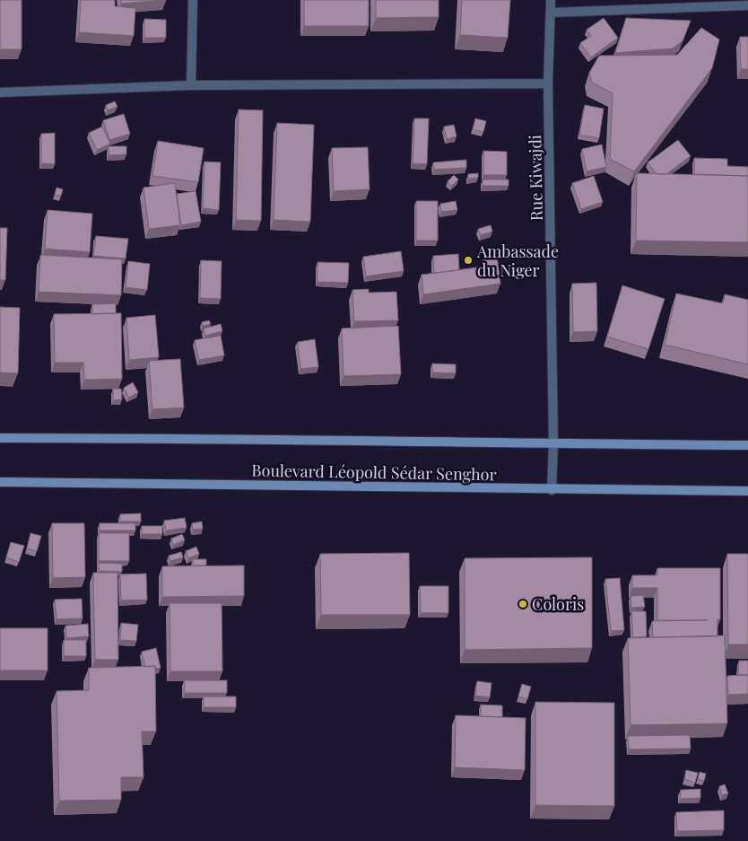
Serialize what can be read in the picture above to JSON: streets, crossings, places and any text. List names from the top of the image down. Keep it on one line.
{"streets":{"main road":["Boulevard Léopold Sédar Senghor"],"street":["Rue Kiwajdi"]},"crossings":[["Rue Kiwajdi","Boulevard Léopold Sédar Senghor"]],"places":["Ambassade du Niger","Coloris"]}
